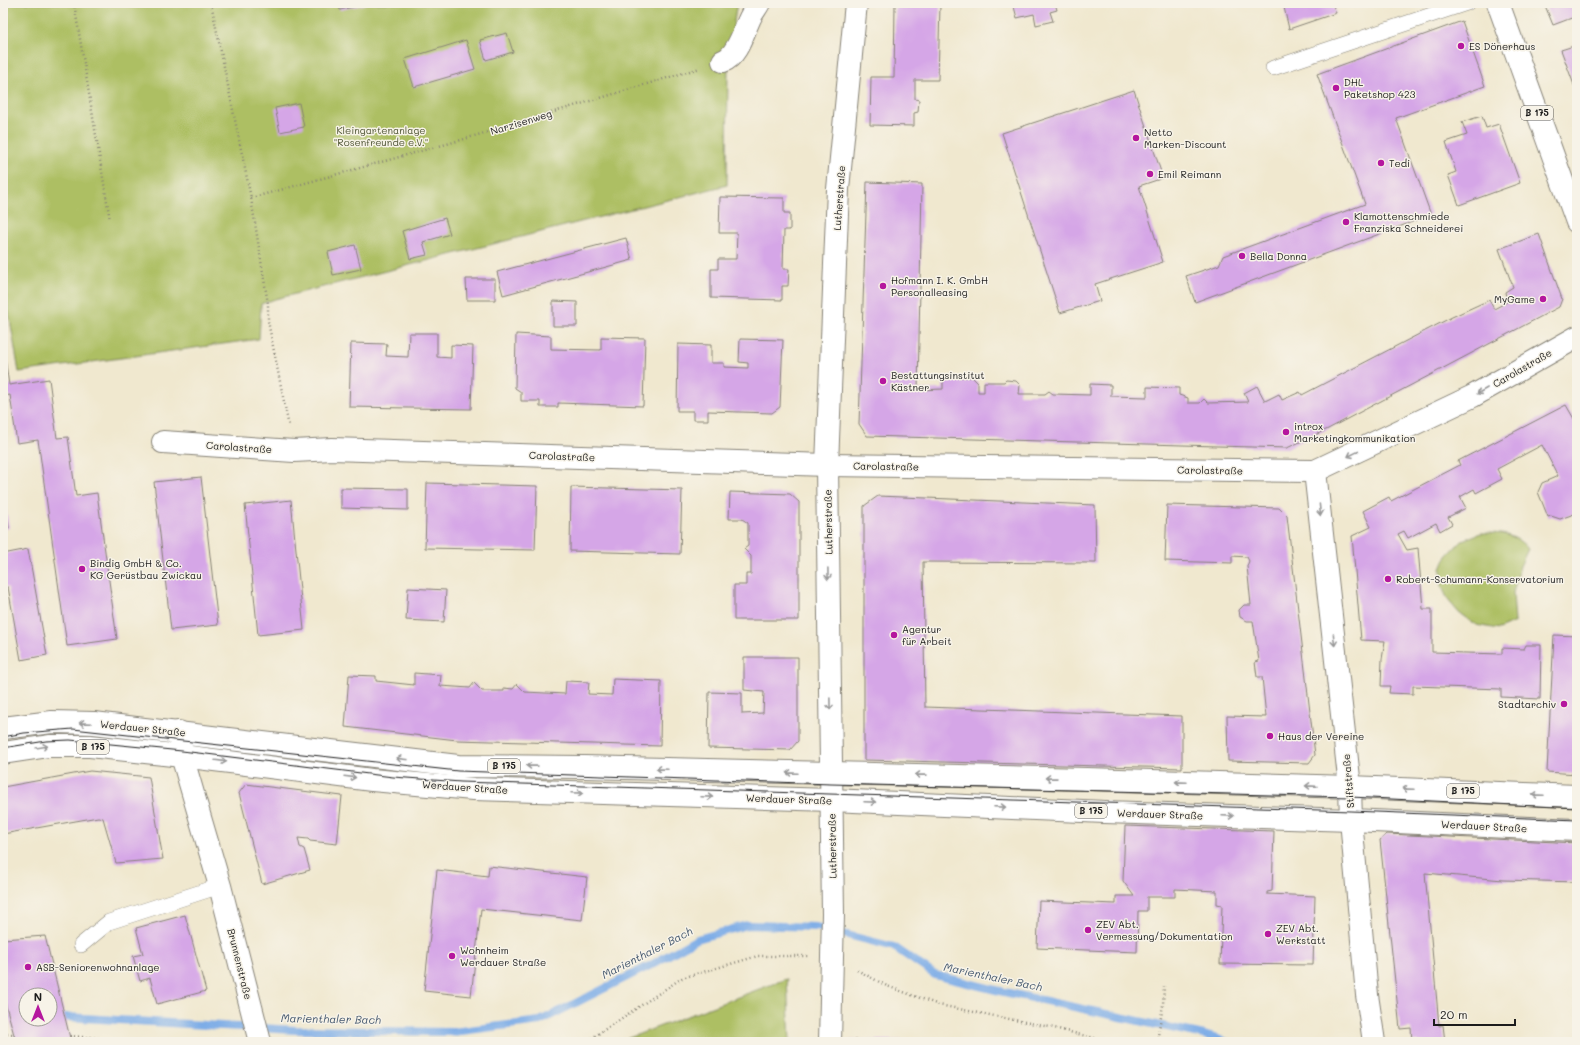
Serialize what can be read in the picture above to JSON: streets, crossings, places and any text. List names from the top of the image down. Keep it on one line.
{"streets":{"street":["B 175","Lutherstraße","Carolastraße","Werdauer Straße","Stiftstraße","Brunnenstraße"],"path":["Narzisenweg"]},"crossings":[["Lutherstraße","Carolastraße"],["Lutherstraße","Werdauer Straße"],["Carolastraße","Stiftstraße"],["Werdauer Straße","Stiftstraße"],["Werdauer Straße","Brunnenstraße"]],"one_way":["Stiftstraße"],"water":["Marienthaler Bach"],"parks":["Kleingartenanlage \"Rosenfreunde e.V.\""],"places":["ES Dönerhaus","DHL Paketshop 423","Netto Marken-Discount","Tedi","Emil Reimann","Klamottenschmiede Franziska Schneiderei","Bella Donna","Hofmann I. K. GmbH Personalleasing","MyGame","Bestattungsinstitut Kästner","introx Marketingkommunikation","Bindig GmbH & Co. KG Gerüstbau Zwickau","Robert-Schumann-Konservatorium","Agentur für Arbeit","Stadtarchiv","Haus der Vereine","ZEV Abt. Vermessung/Dokumentation","ZEV Abt. Werkstatt","Wohnheim Werdauer Straße","ASB-Seniorenwohnanlage"],"scale_bar":"20 m","north":"top"}
